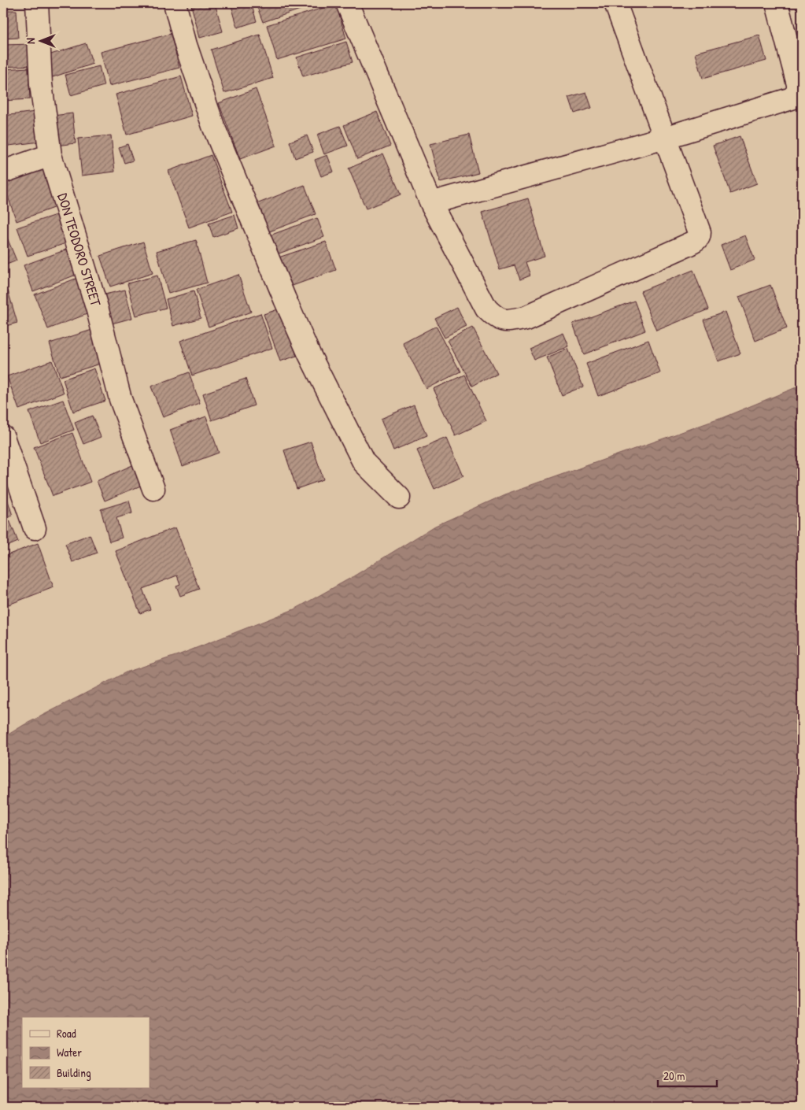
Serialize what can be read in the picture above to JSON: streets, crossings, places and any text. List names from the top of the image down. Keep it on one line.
{"streets":{"street":["DON TEODORO STREET"]},"legend":["Road","Water","Building"],"scale_bar":"20 m","north":"left"}
